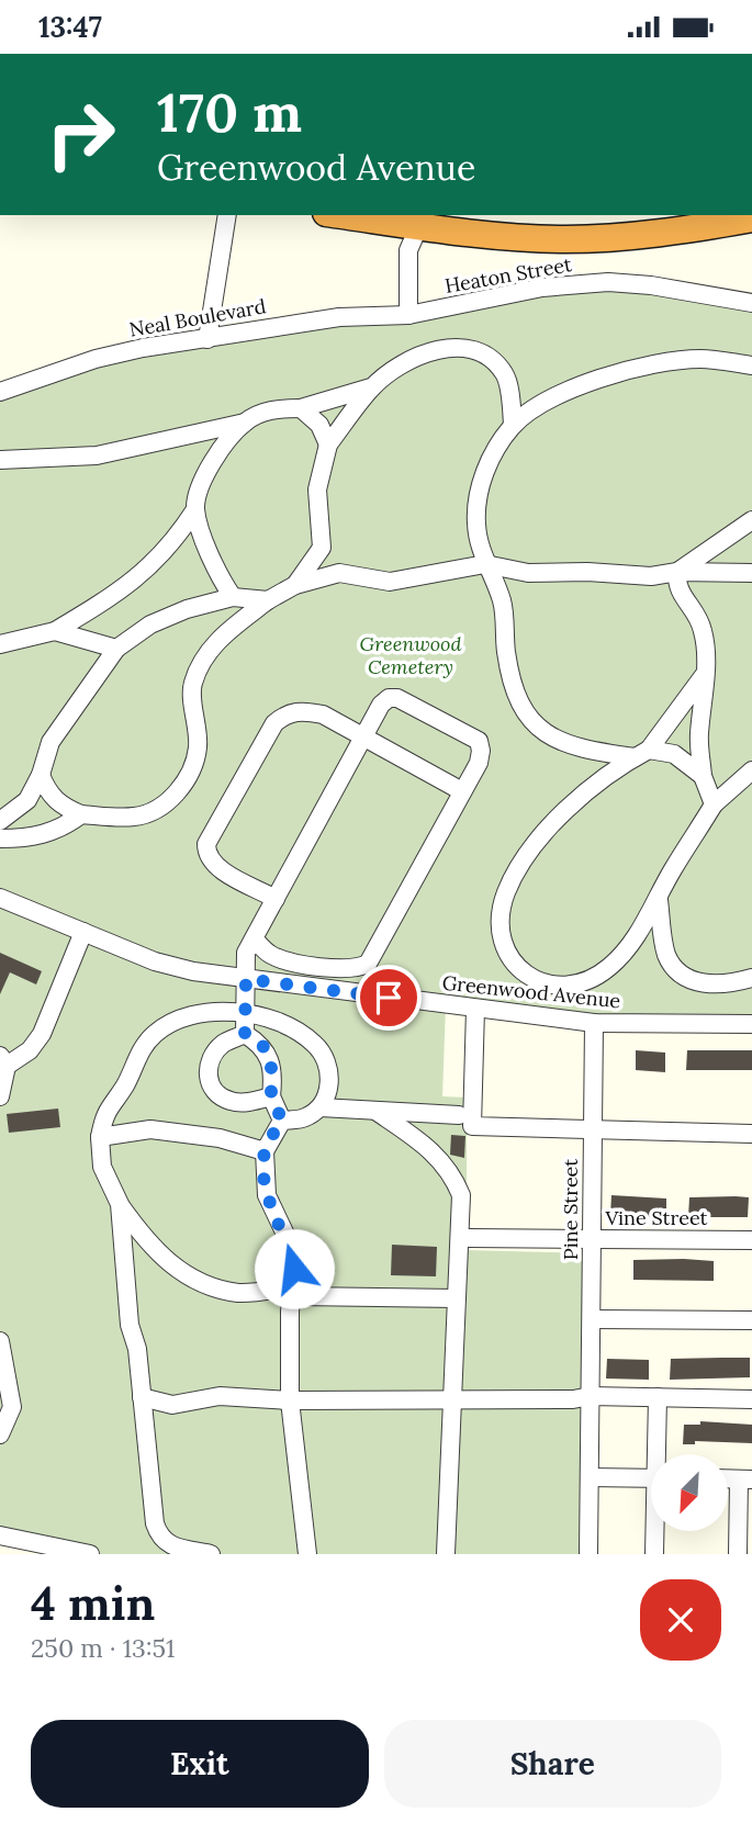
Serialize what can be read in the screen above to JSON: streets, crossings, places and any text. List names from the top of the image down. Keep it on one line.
{"streets":{"street":["Heaton Street","Neal Boulevard","Greenwood Avenue","Pine Street","Vine Street"]},"crossings":[["Heaton Street","Neal Boulevard"],["Greenwood Avenue","Pine Street"],["Pine Street","Vine Street"]],"parks":["Greenwood Cemetery"],"north":"bottom left","page":{"status":"13:47","turn":["170 m","Greenwood Avenue"],"heading":["4 min","250 m · 13:51"],"buttons":["Exit","Share"]}}
